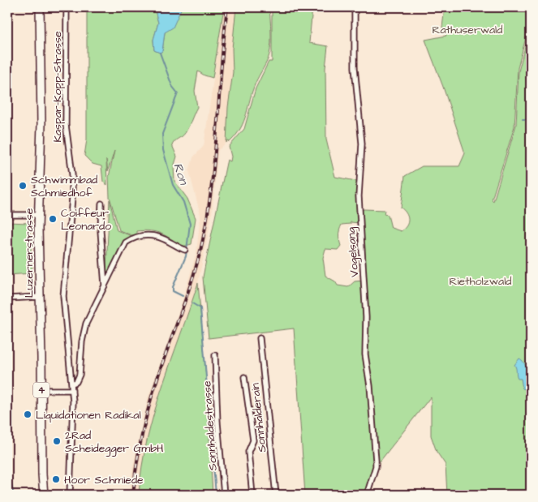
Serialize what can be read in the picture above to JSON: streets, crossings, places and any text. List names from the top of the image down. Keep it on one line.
{"streets":{"main road":["Luzernerstrasse","4"],"street":["Kaspar-Kopp-Strasse","Vogelsang","Sonnhalderain","Sonnhaldestrasse"]},"crossings":[["Luzernerstrasse","4"]],"water":["Ron"],"parks":["Rathuserwald","Rietholzwald"],"places":["Schwimmbad Schmiedhof","Coiffeur Leonardo","Liquidationen Radikal","2Rad Scheidegger GmbH","Hoor Schmiede"]}
